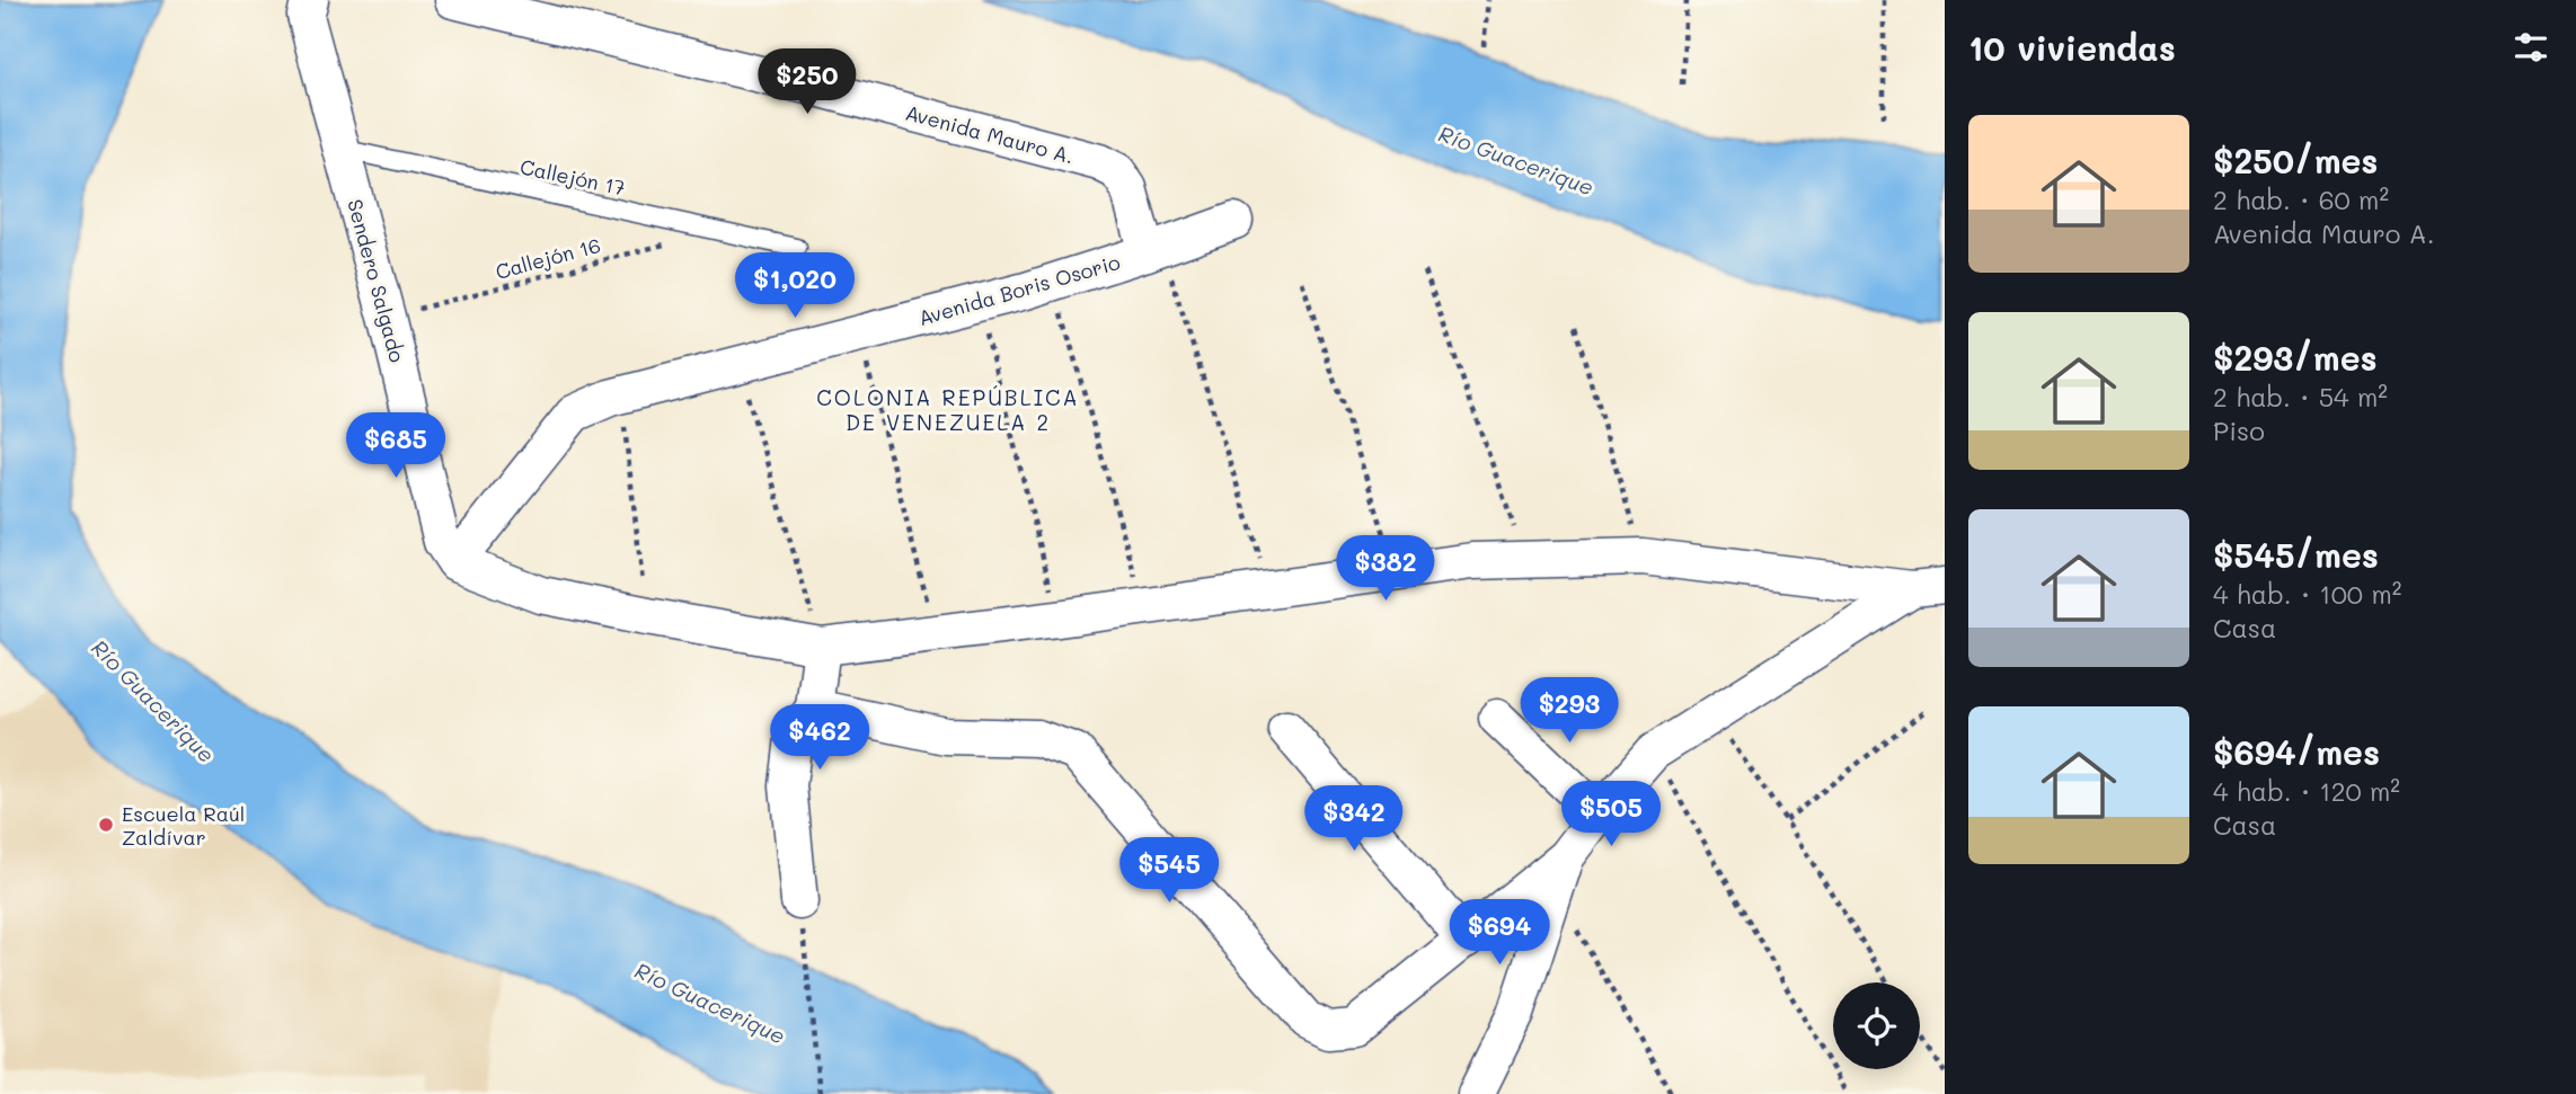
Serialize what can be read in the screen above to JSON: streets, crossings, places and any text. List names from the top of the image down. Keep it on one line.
{"streets":{"street":["Avenida Mauro A.","Sendero Salgado","Avenida Boris Osorio"],"lane":["Callejón 17"],"path":["Callejón 16"]},"crossings":[["Avenida Mauro A.","Avenida Boris Osorio"],["Callejón 17","Callejón 16"],["Callejón 17","Sendero Salgado"],["Callejón 16","Sendero Salgado"],["Sendero Salgado","Avenida Boris Osorio"]],"districts":["COLONIA REPÚBLICA DE VENEZUELA 2"],"water":["Río Guacerique"],"places":["Escuela Raúl Zaldívar"],"page":{"heading":"10 viviendas","price":["$250","$1,020","$685","$382","$293","$462","$505","$342","$545","$694"],"list":[{"name":"$250/mes","note":"2 hab. · 60 m² · Avenida Mauro A."},{"name":"$293/mes","note":"2 hab. · 54 m² · Piso"},{"name":"$545/mes","note":"4 hab. · 100 m² · Casa"},{"name":"$694/mes","note":"4 hab. · 120 m² · Casa"}]}}
